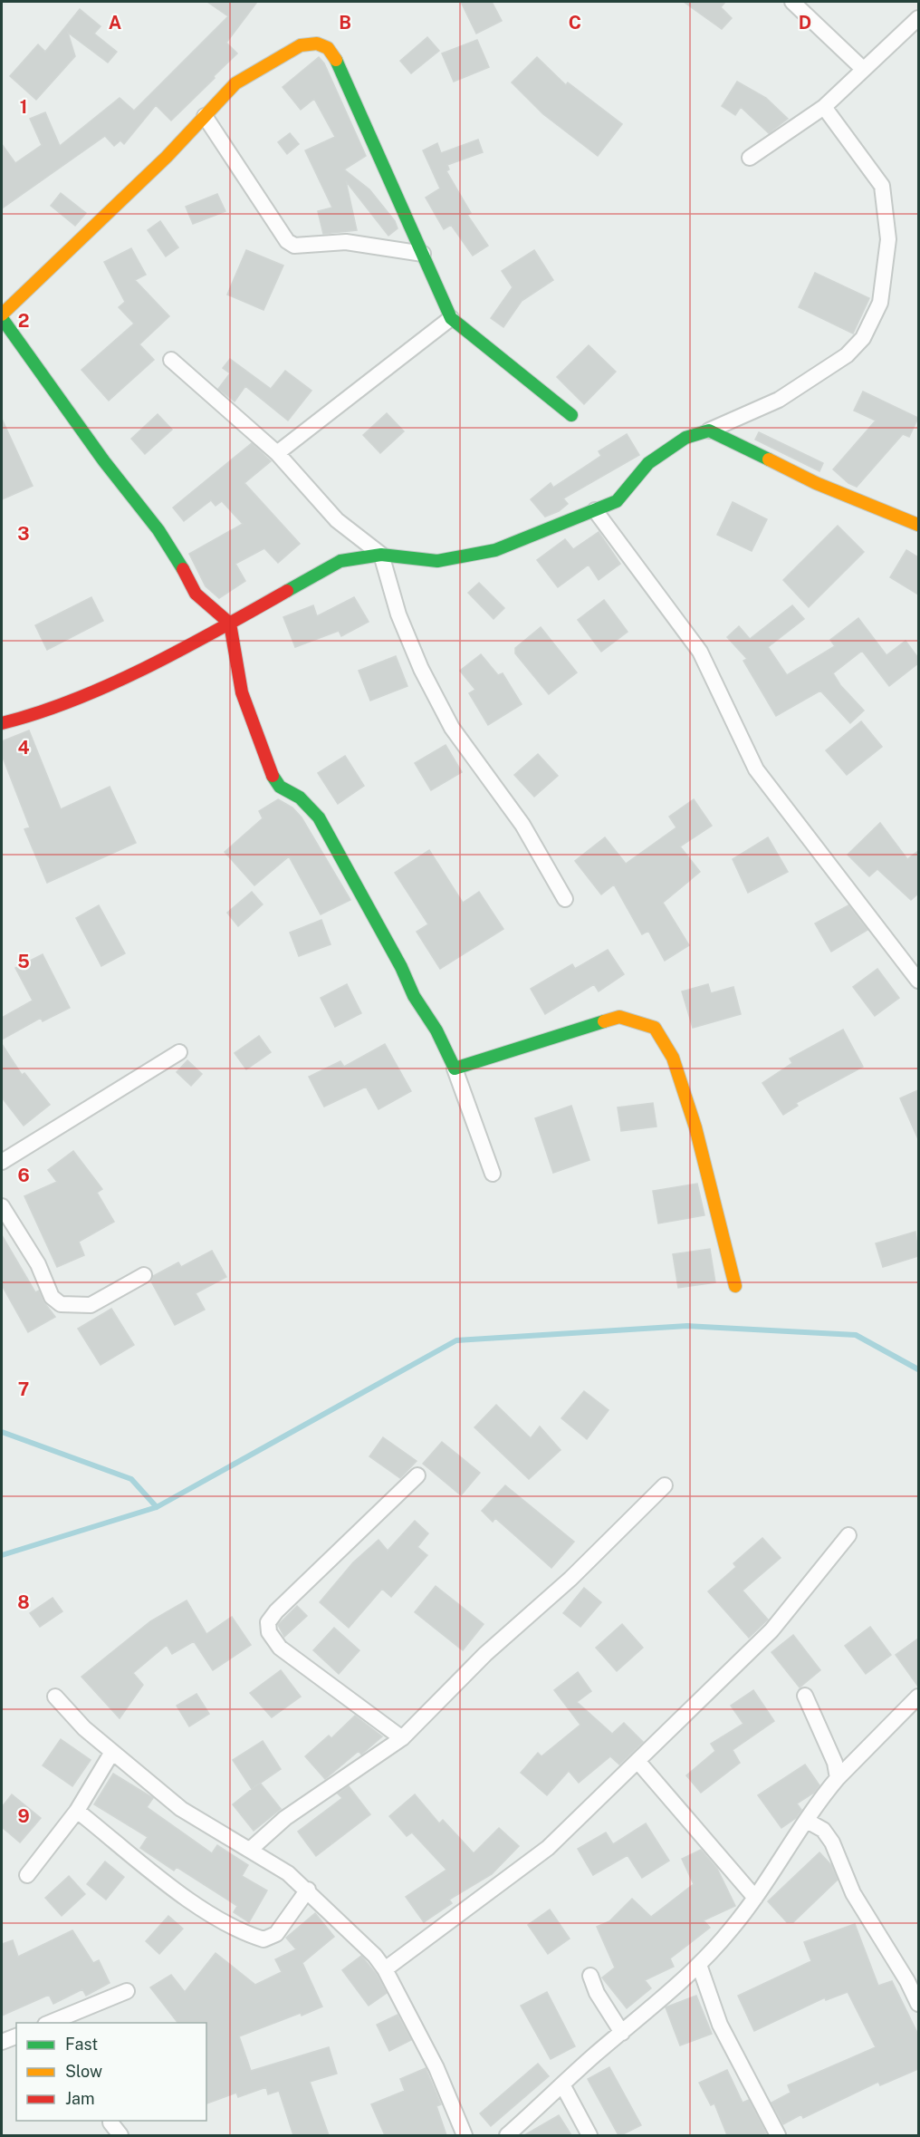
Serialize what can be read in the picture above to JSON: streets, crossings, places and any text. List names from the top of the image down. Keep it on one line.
{"legend":["Fast","Slow","Jam"],"grid":{"columns":["A","B","C","D"],"rows":["1","2","3","4","5","6","7","8","9"]}}
